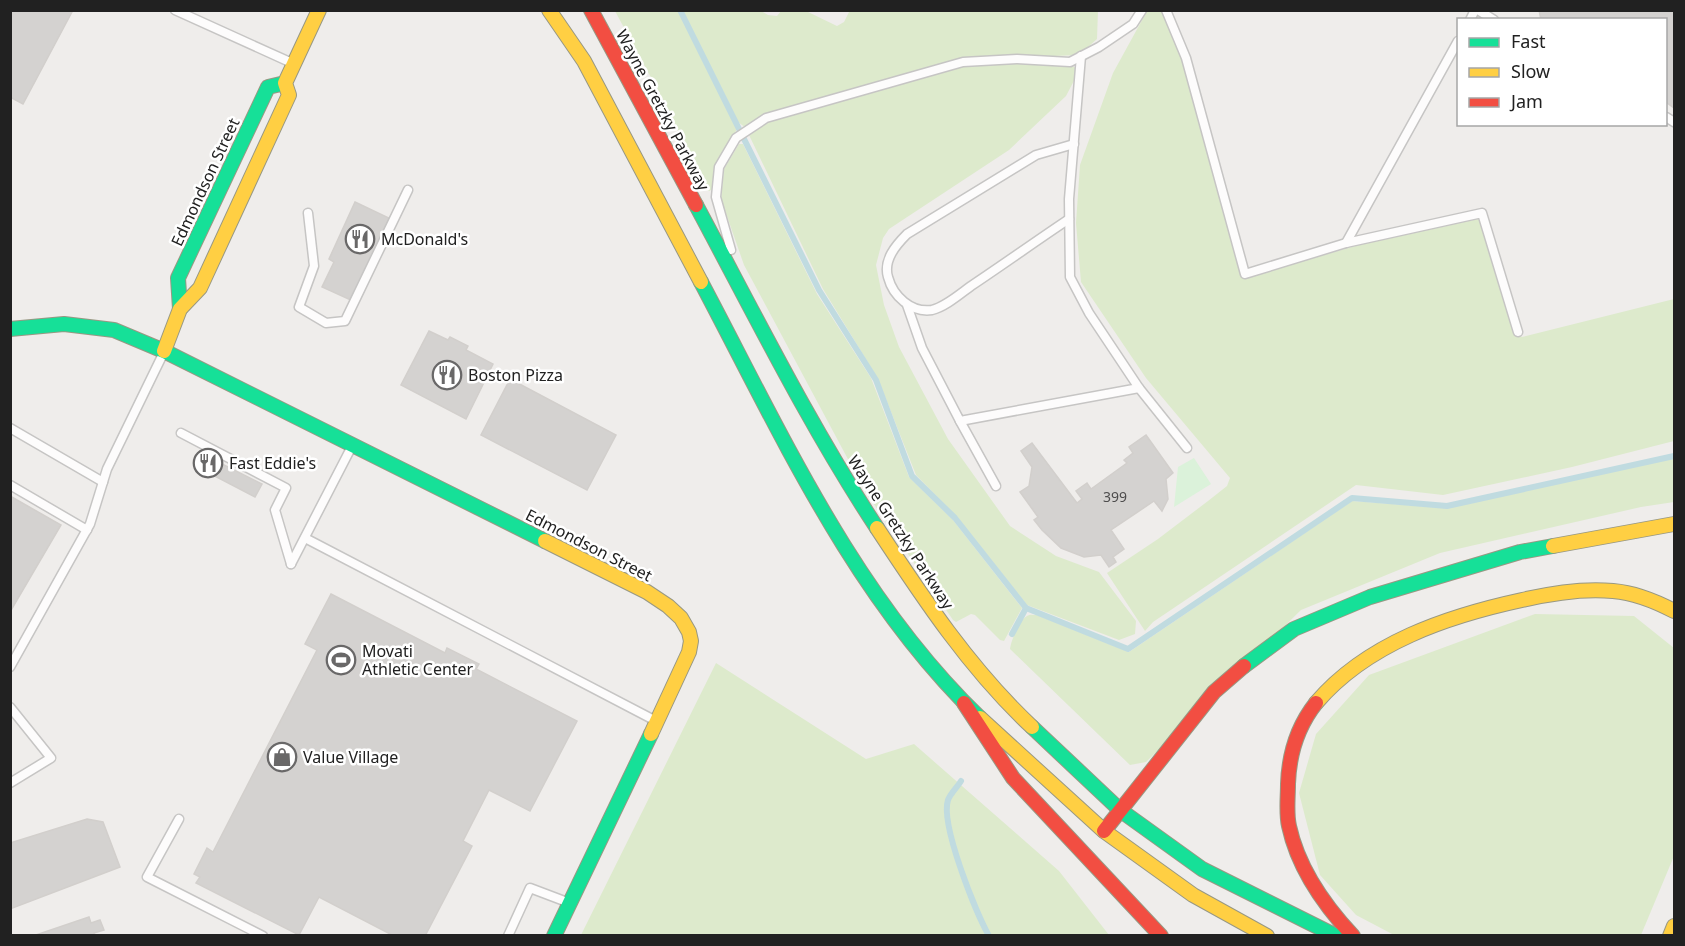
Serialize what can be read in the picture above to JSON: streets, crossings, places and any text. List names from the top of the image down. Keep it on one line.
{"streets":{"main road":["Wayne Gretzky Parkway","Edmondson Street"]},"places":{"restaurant":["McDonald's","Boston Pizza","Fast Eddie's"],"sports":["Movati Athletic Center"],"shop":["Value Village"]},"house_numbers":["399"],"legend":["Fast","Slow","Jam"]}
